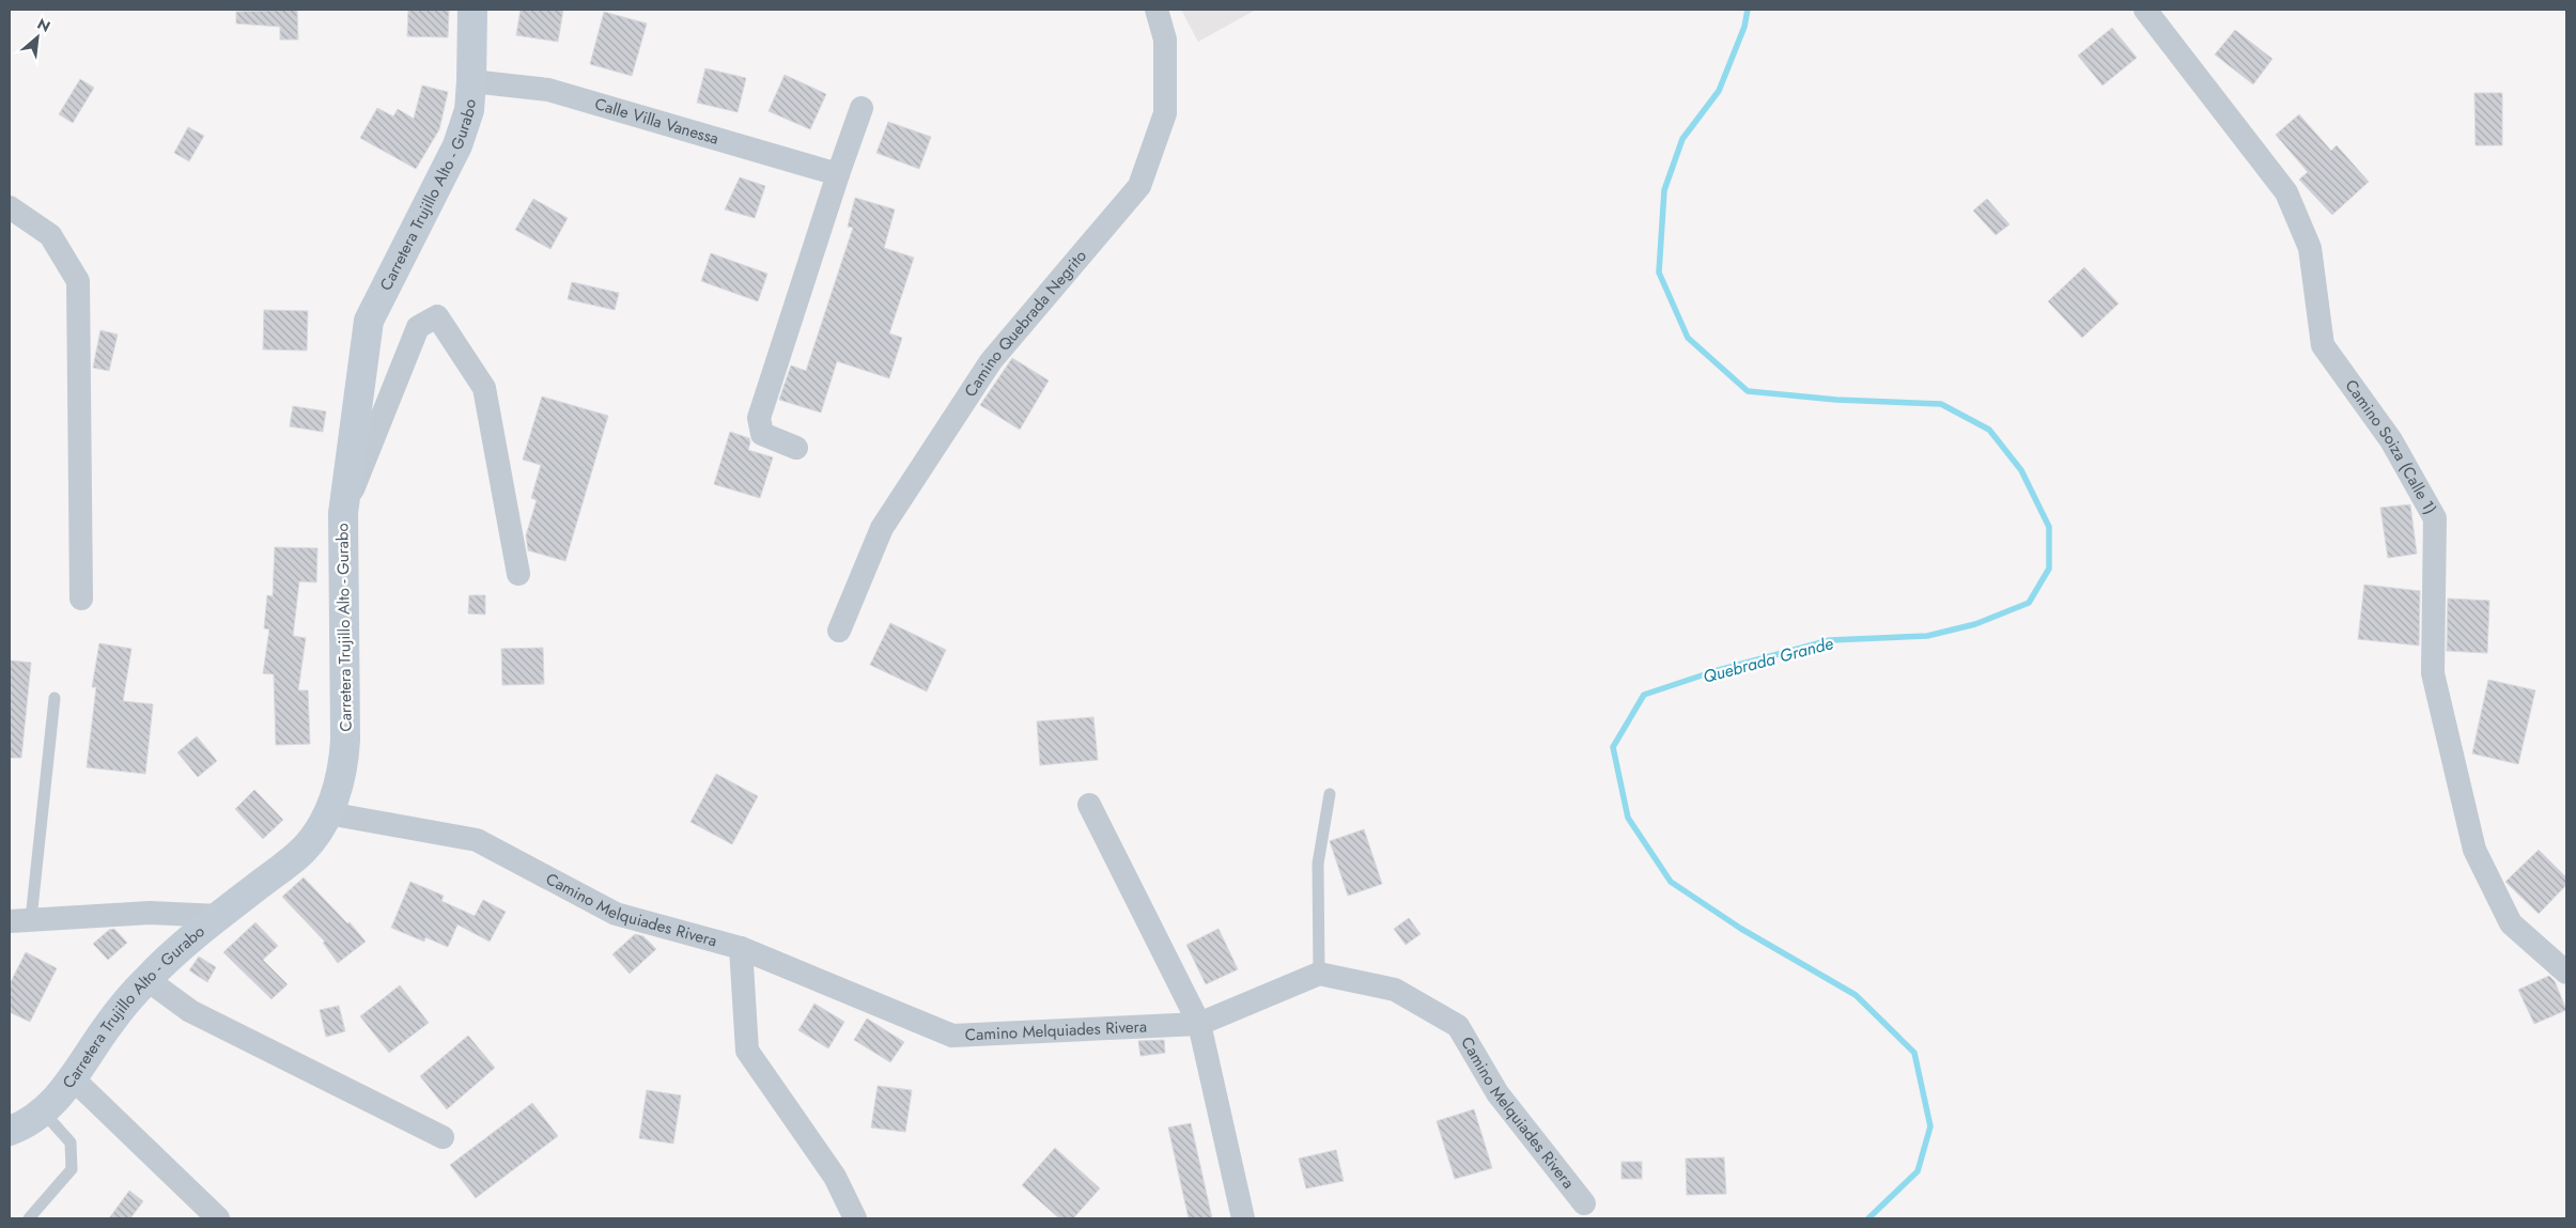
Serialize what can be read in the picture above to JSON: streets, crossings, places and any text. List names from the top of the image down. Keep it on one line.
{"streets":{"main road":["Carretera Trujillo Alto - Gurabo"],"street":["Calle Villa Vanessa","Camino Quebrada Negrito","Camino Soiza (Calle 1)","Camino Melquiades Rivera"]},"crossings":[["Calle Villa Vanessa","Carretera Trujillo Alto - Gurabo"],["Carretera Trujillo Alto - Gurabo","Camino Melquiades Rivera"]],"water":["Quebrada Grande"],"north":"top right"}
